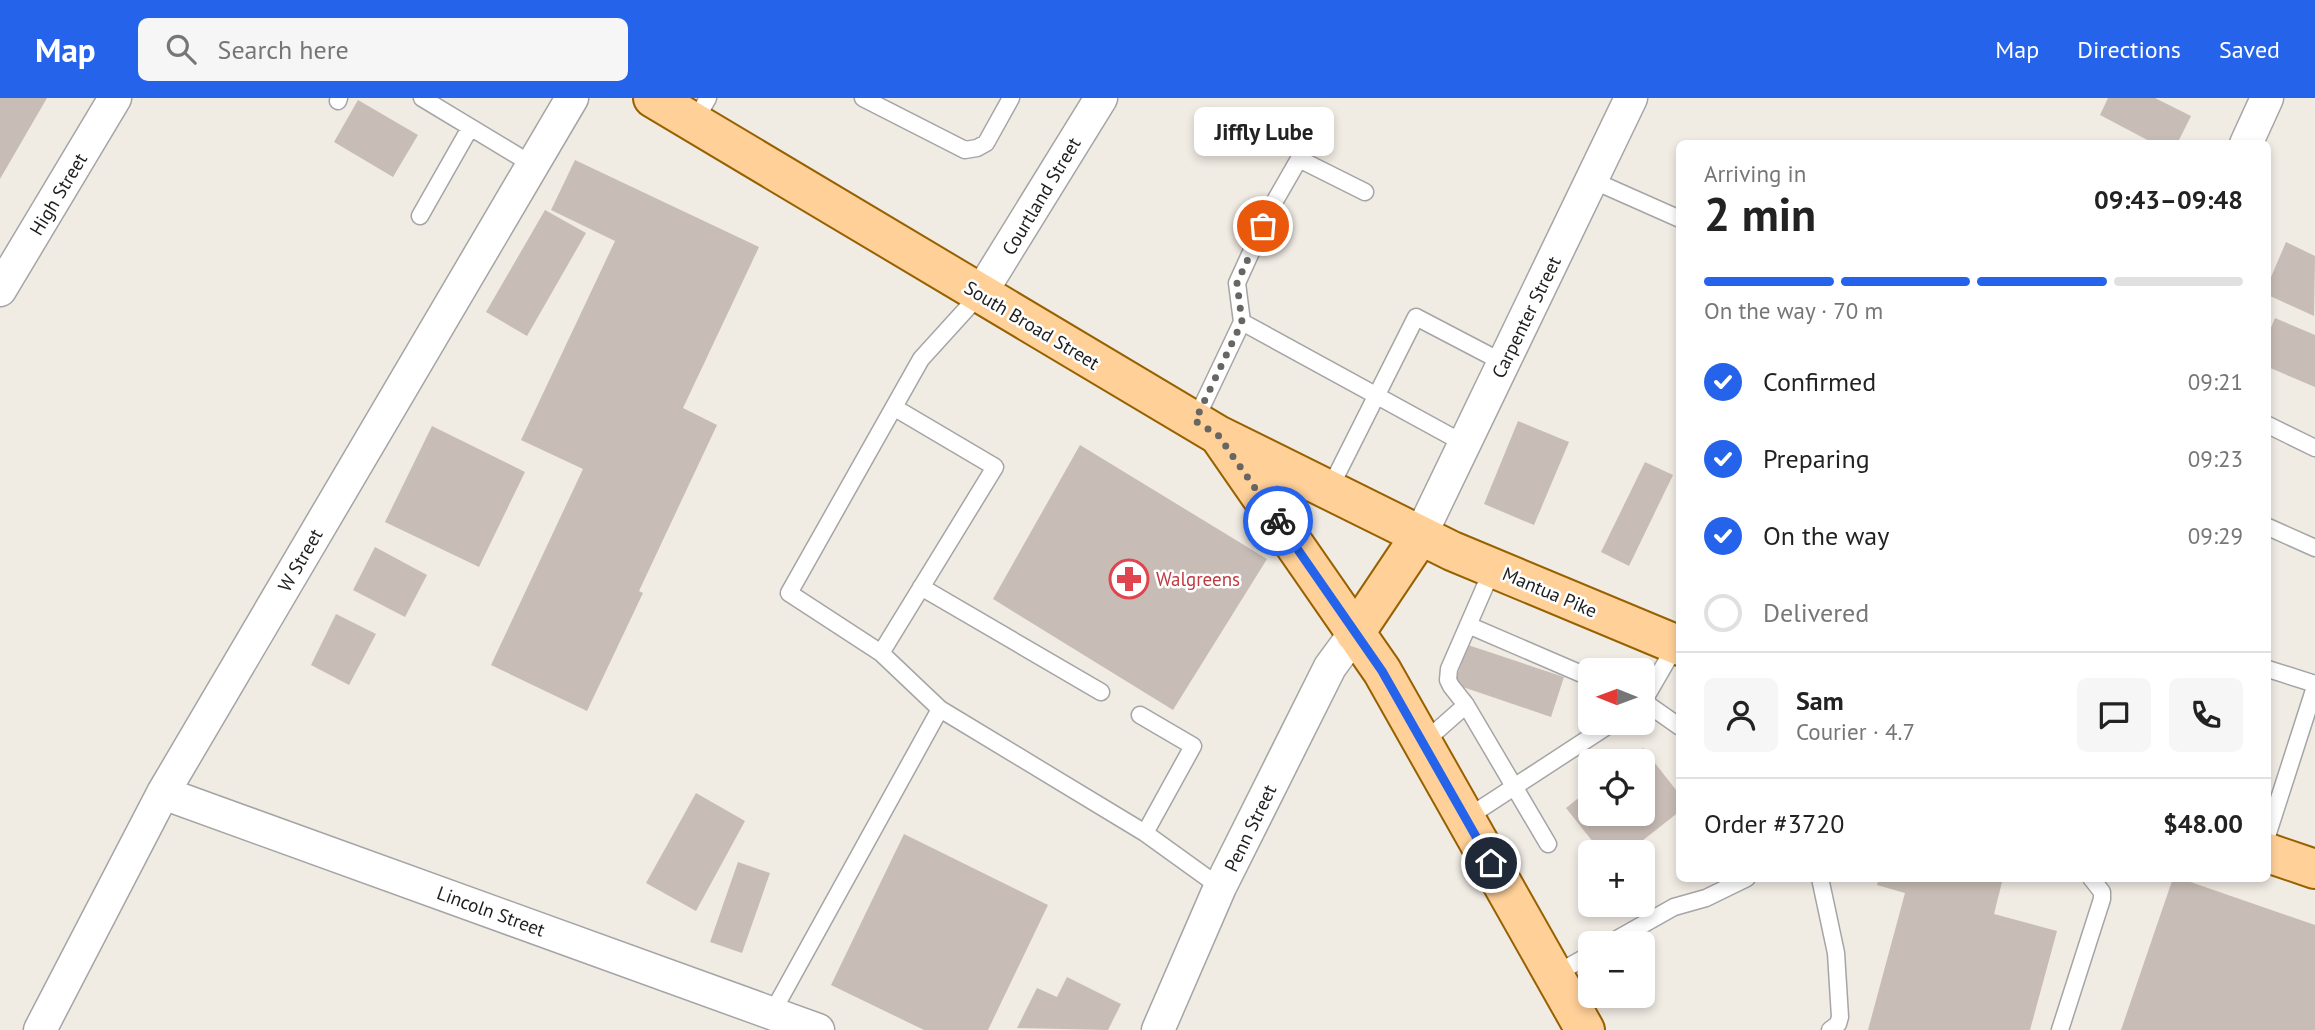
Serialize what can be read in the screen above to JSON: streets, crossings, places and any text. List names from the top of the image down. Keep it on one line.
{"streets":{"main road":["South Broad Street","Mantua Pike"],"street":["High Street","Courtland Street","Carpenter Street","W Street","Penn Street","Lincoln Street"]},"crossings":[["Courtland Street","South Broad Street"],["Carpenter Street","South Broad Street"],["Carpenter Street","Mantua Pike"],["South Broad Street","Mantua Pike"],["W Street","Lincoln Street"]],"places":{"other":["Jiffly Lube"],"pharmacy":["Walgreens"]},"north":"left","page":{"header":"Map","search":"Search here","nav":["Map","Directions","Saved"],"bubble":"Jiffly Lube","heading":["2 min","Arriving in","09:43–09:48"],"panel":["Sam","Courier · 4.7","Order #3720","$48.00"],"bar":"On the way · 70 m","list":[["Confirmed","09:21"],["Preparing","09:23"],["On the way","09:29"],"Delivered"],"map_buttons":["+","−"]}}
